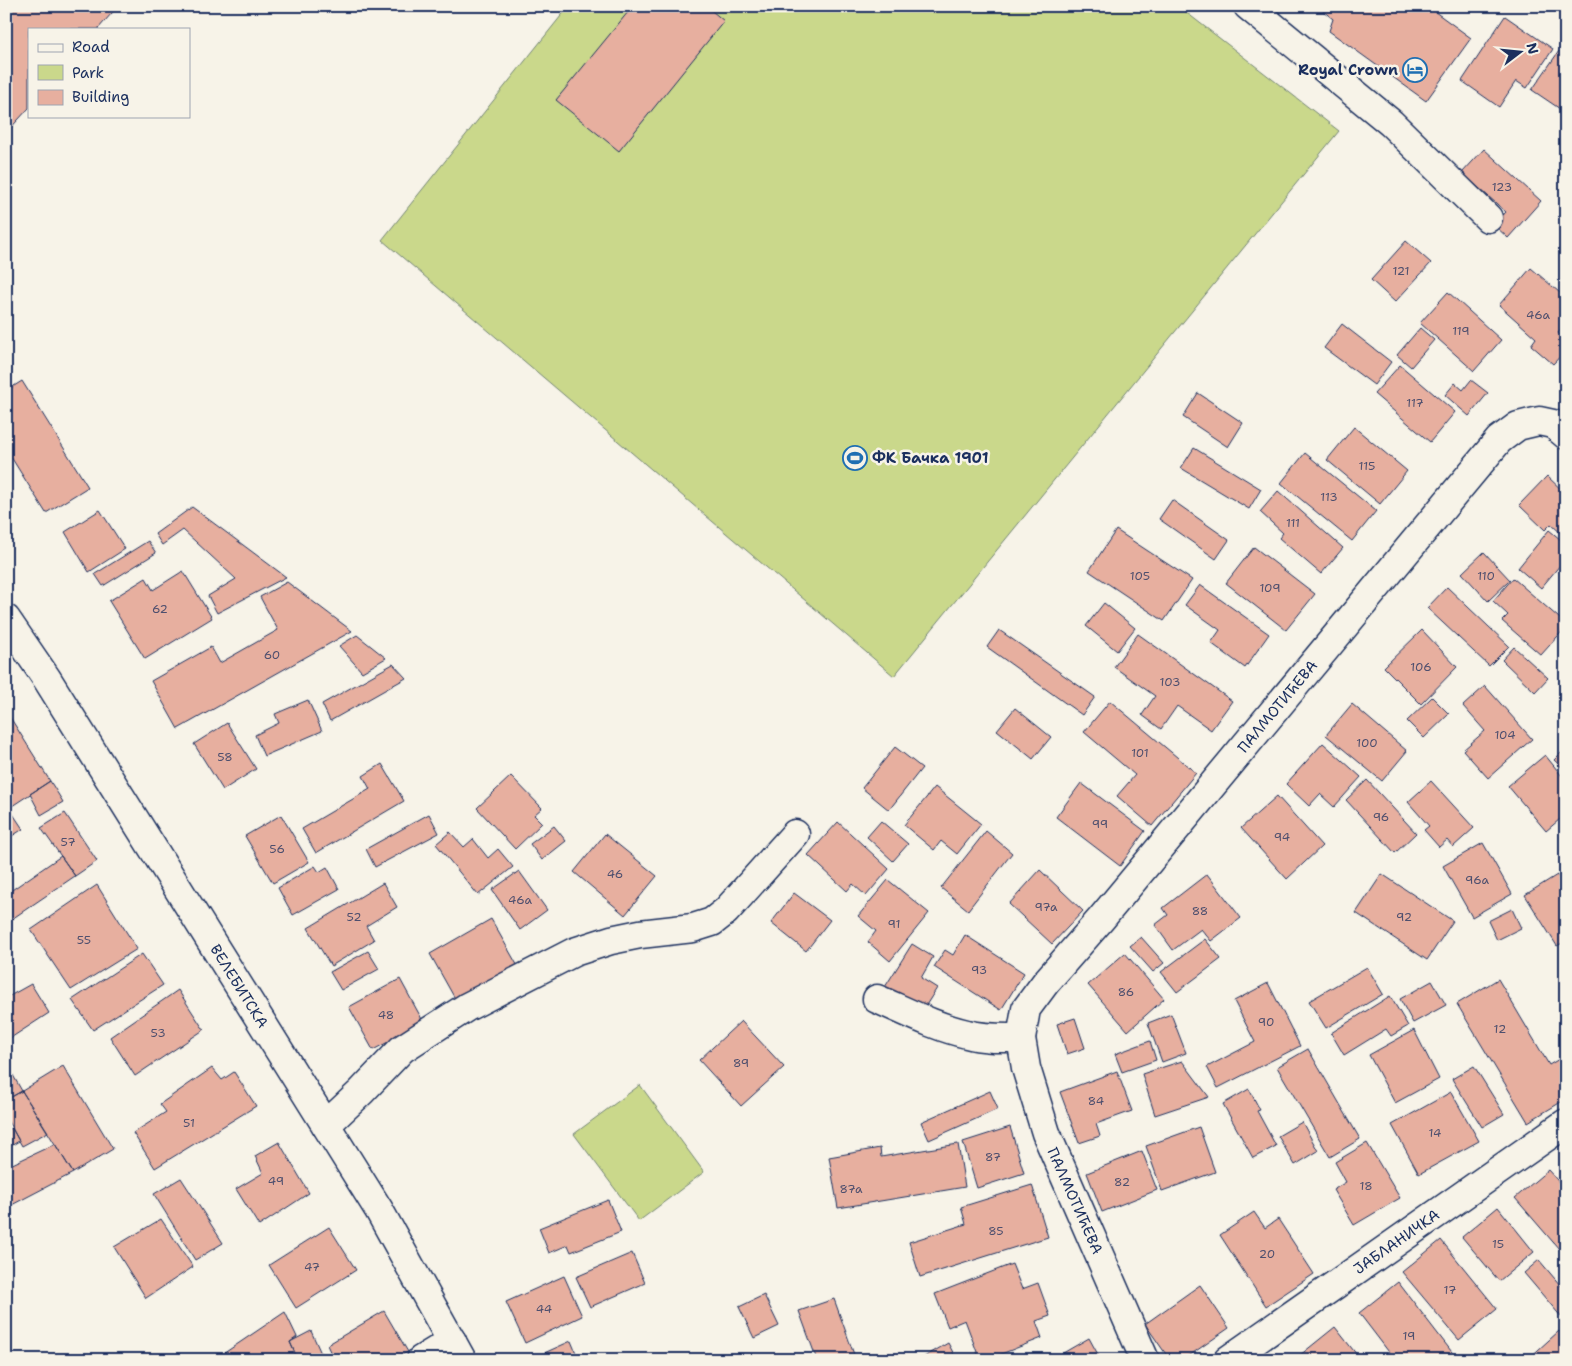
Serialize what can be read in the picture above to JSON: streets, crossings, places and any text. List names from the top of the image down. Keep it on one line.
{"streets":{"street":["ПАЛМОТИЋЕВА","ВЕЛЕБИТСКА","ЈАБЛАНИЧКА"]},"places":{"hotel":["Royal Crown"],"sports":["ФК Бачка 1901"]},"house_numbers":["123","121","46a","119","117","115","113","111","105","110","109","62","60","106","103","104","100","101","58","96","99","94","57","56","46","96a","46a","97a","88","52","92","91","55","93","86","48","90","12","53","89","84","51","14","87","49","82","18","87a","85","15","20","47","17","44","19"],"legend":["Road","Park","Building"],"north":"right"}
